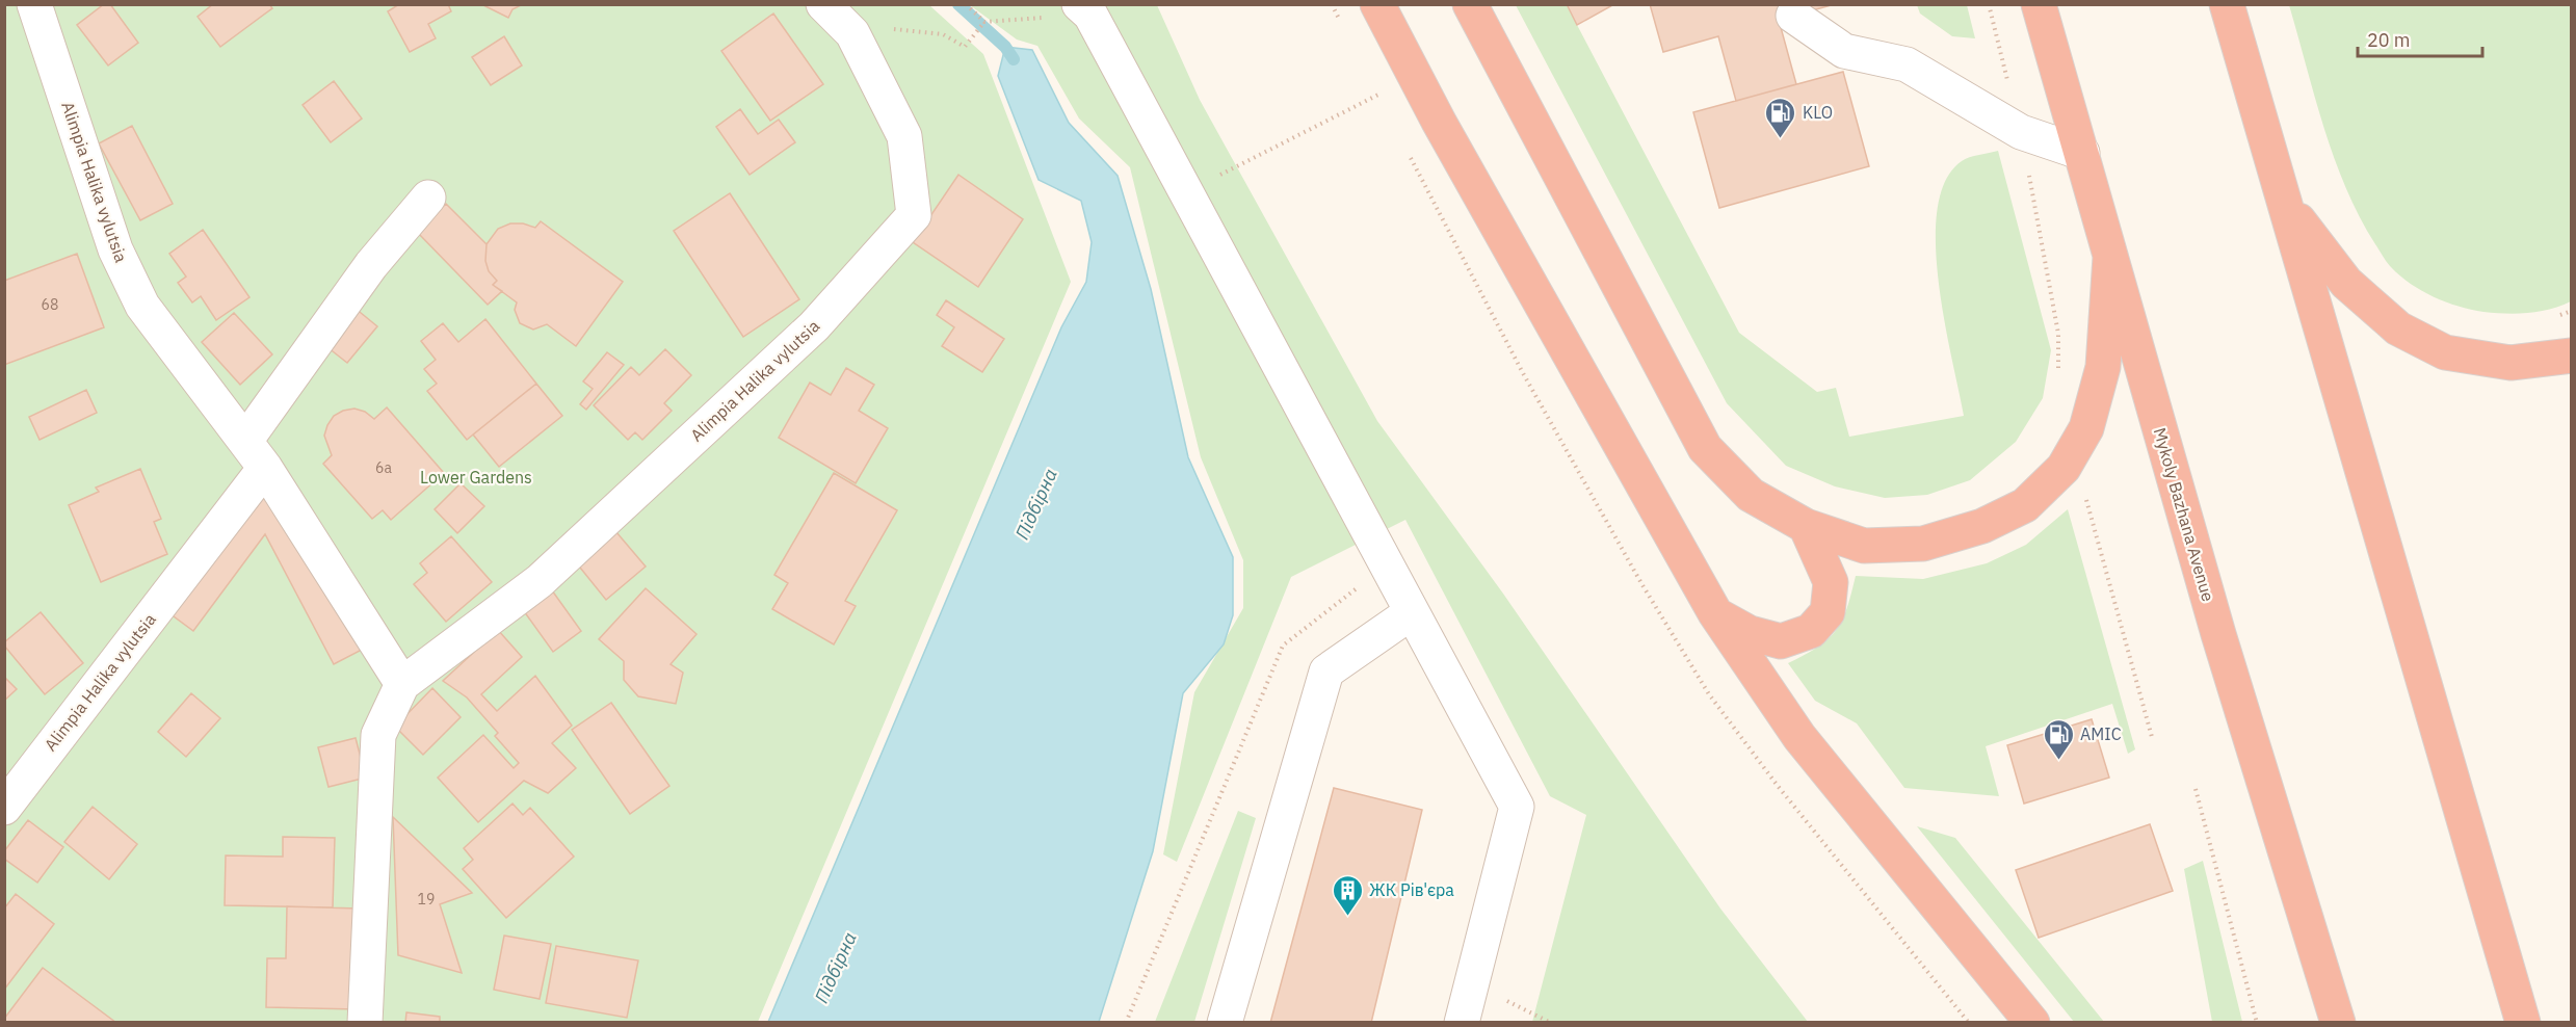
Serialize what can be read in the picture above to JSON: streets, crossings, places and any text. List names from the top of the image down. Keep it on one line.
{"streets":{"highway":["Mykoly Bazhana Avenue"],"street":["Alimpia Halika vylutsia"]},"water":["Підбірна"],"parks":["Lower Gardens"],"places":{"fuel station":["KLO","AMIC"],"building":["ЖК Рів'єра"]},"house_numbers":["68","6а","19"],"scale_bar":"20 m"}
